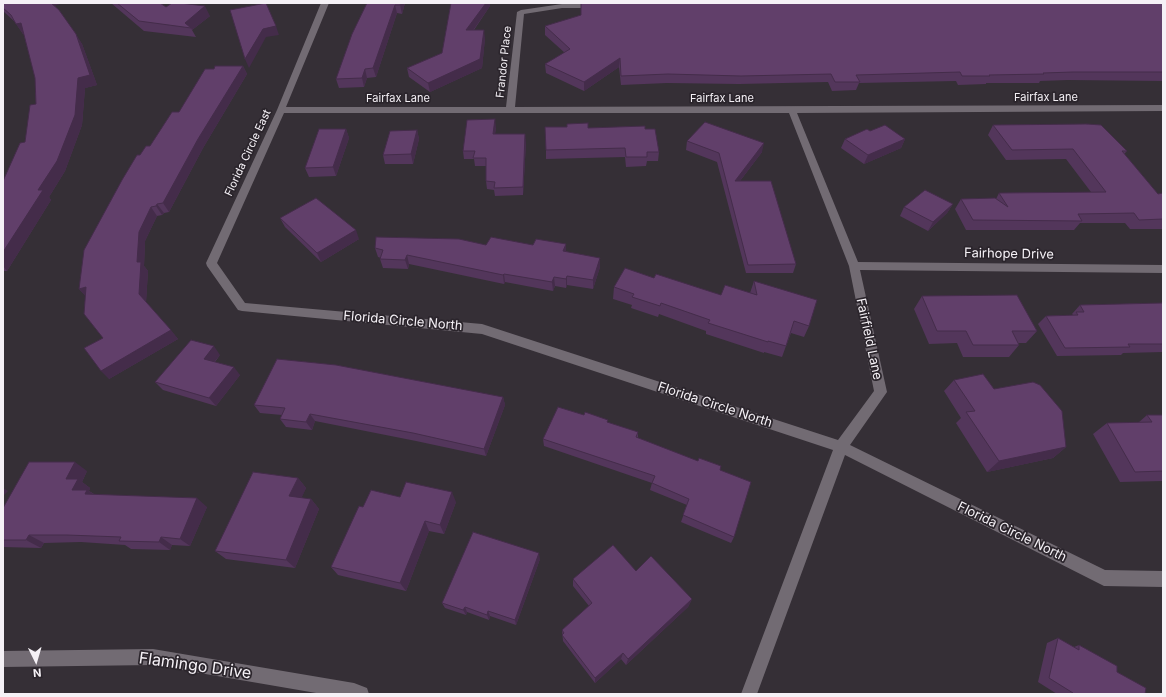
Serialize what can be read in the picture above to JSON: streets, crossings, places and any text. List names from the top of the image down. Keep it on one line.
{"streets":{"street":["Frandor Place","Fairfax Lane","Florida Circle East","Fairhope Drive","Florida Circle North","Fairfield Lane","Flamingo Drive"]},"crossings":[["Frandor Place","Fairfax Lane"],["Fairfax Lane","Florida Circle East"],["Fairfax Lane","Fairfield Lane"],["Florida Circle East","Florida Circle North"],["Fairhope Drive","Fairfield Lane"],["Florida Circle North","Fairfield Lane"]],"north":"bottom"}
